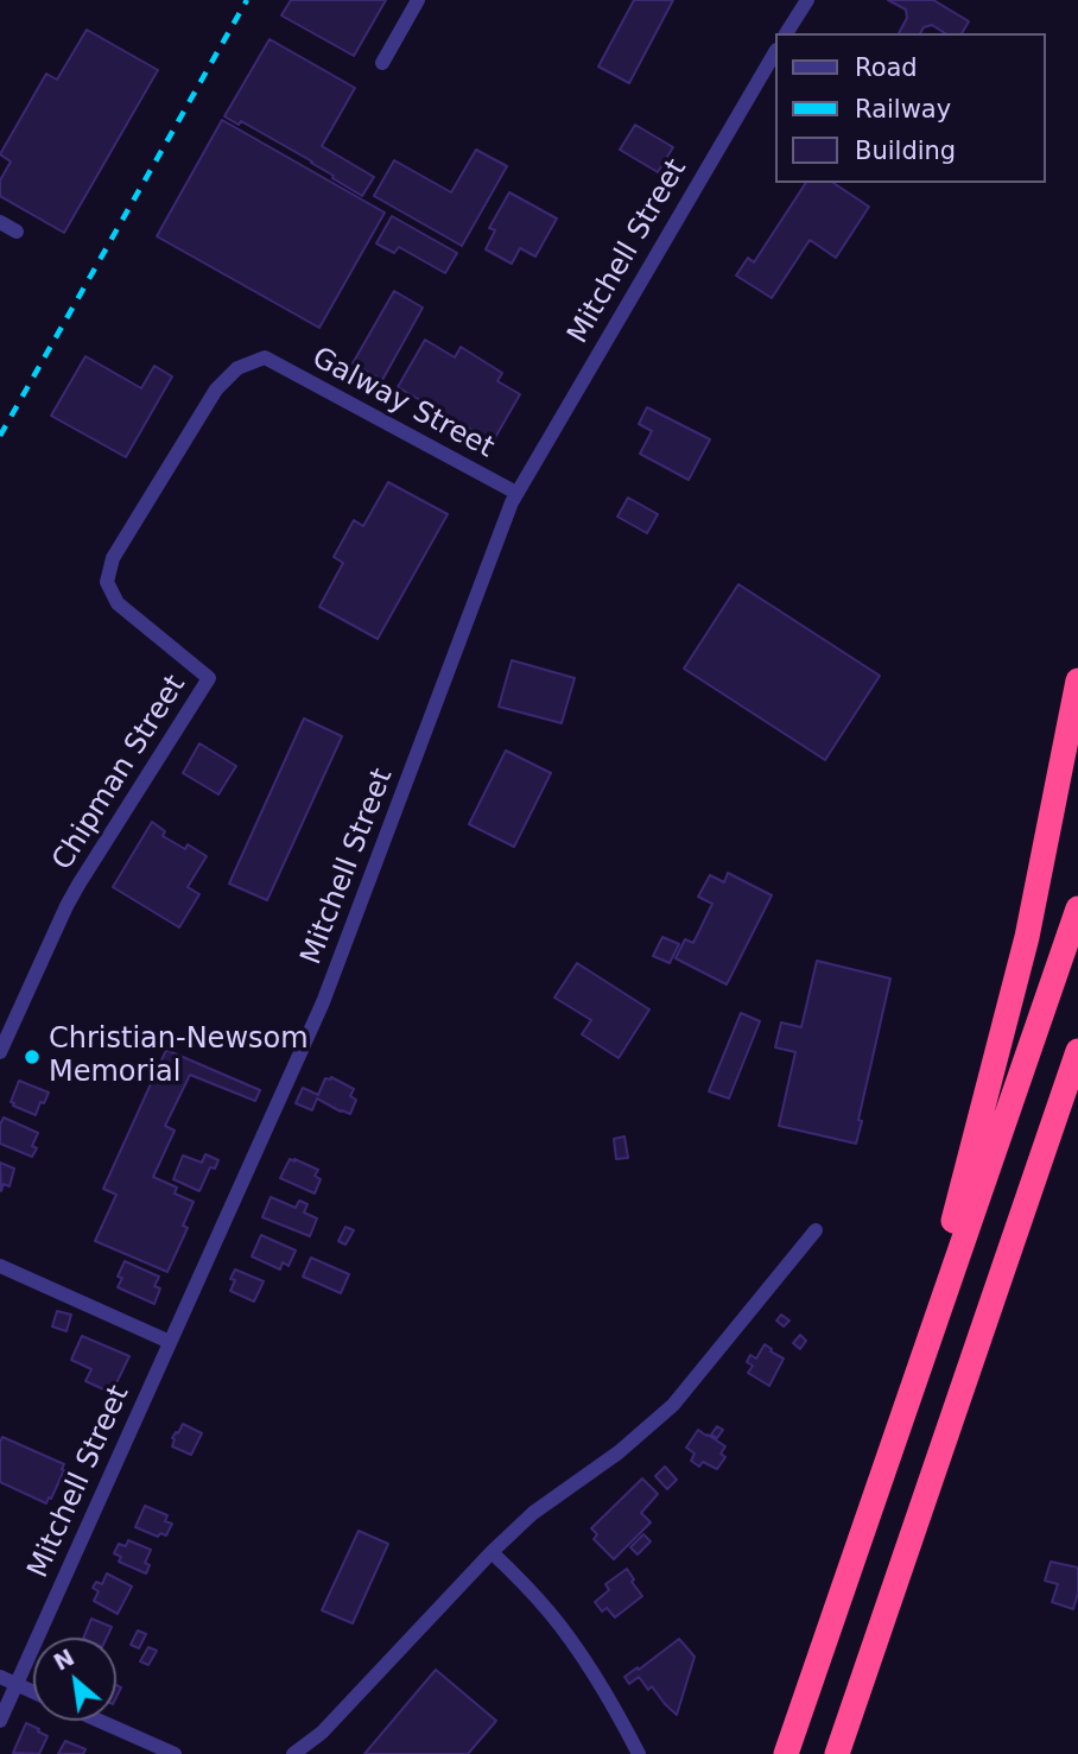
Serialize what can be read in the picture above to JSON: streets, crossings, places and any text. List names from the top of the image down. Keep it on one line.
{"streets":{"street":["Mitchell Street","Galway Street","Chipman Street"]},"crossings":[["Mitchell Street","Galway Street"],["Galway Street","Chipman Street"]],"places":["Christian-Newsom Memorial"],"legend":["Road","Railway","Building"],"north":"top left"}
